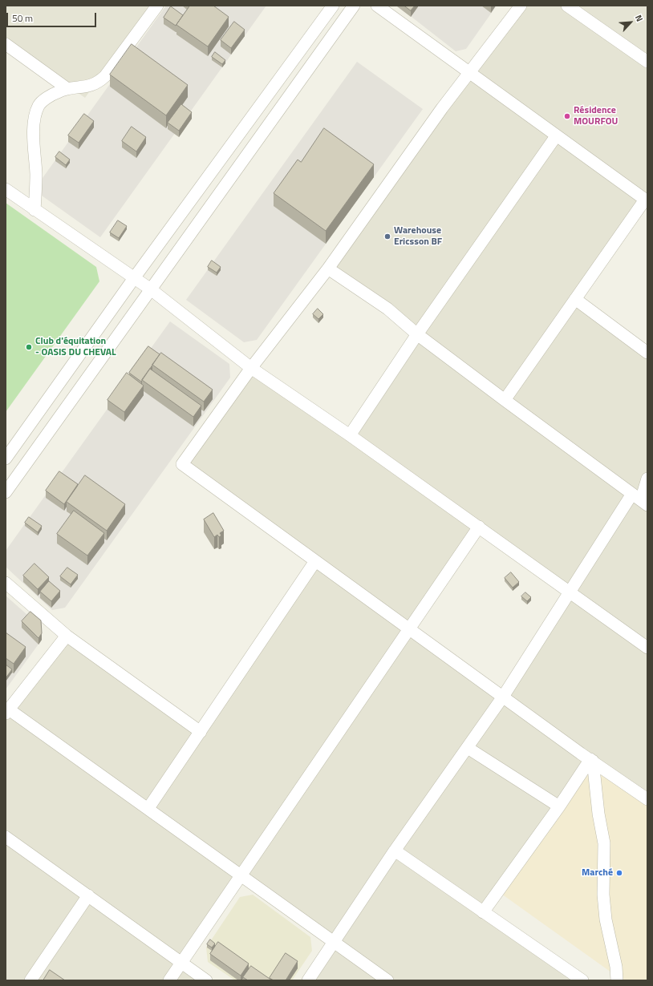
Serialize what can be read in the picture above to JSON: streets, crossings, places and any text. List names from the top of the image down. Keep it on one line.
{"places":["Résidence MOURFOU","Warehouse Ericsson BF","Club d'équitation - OASIS DU CHEVAL","Marché"],"scale_bar":"50 m","north":"top right"}
